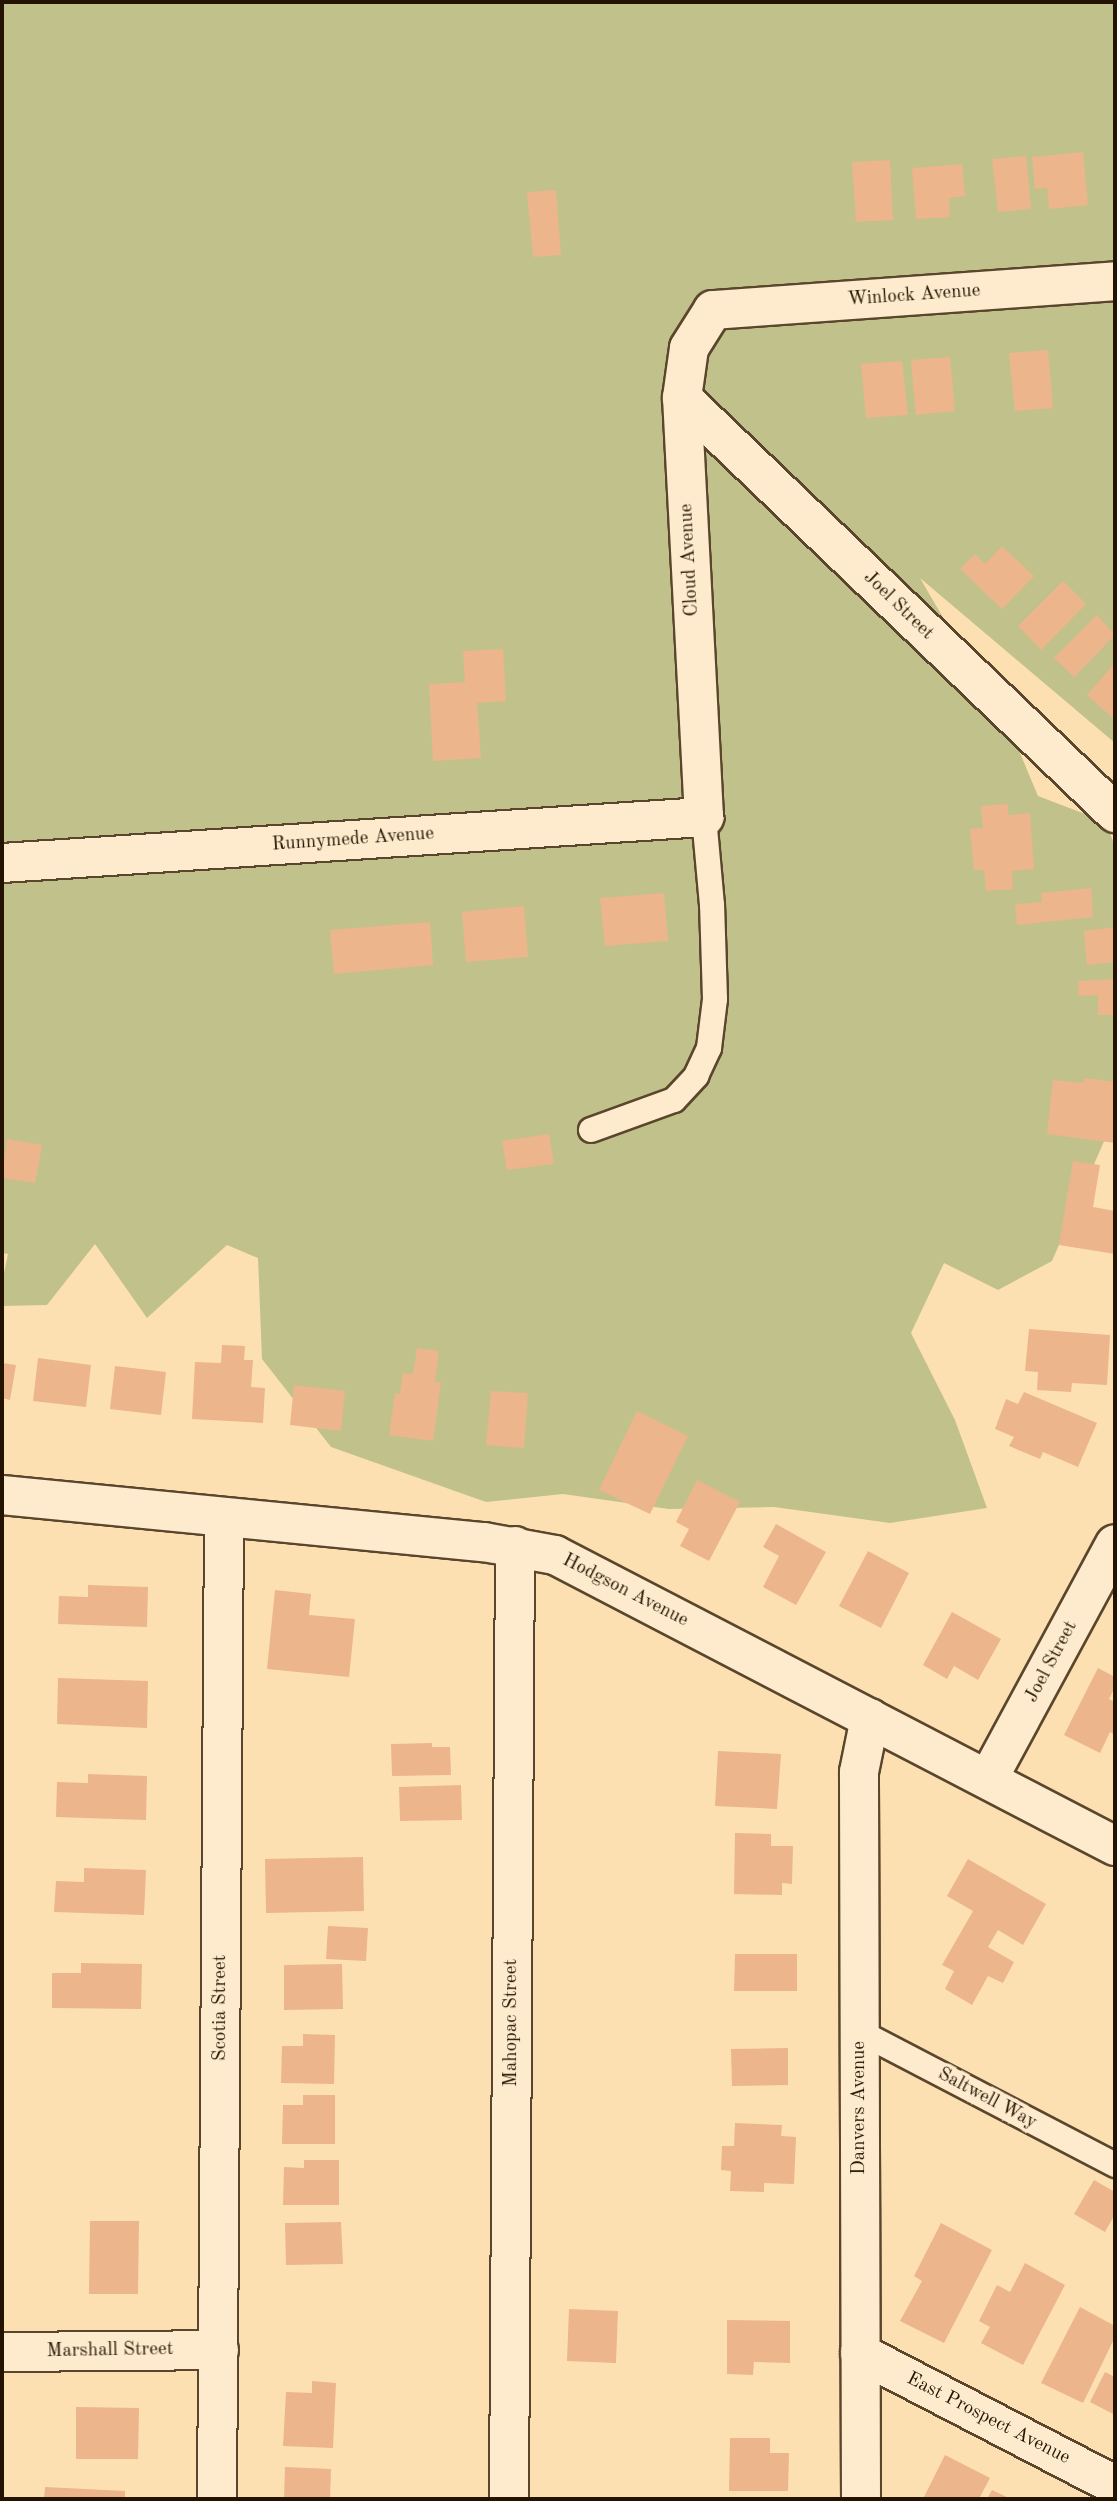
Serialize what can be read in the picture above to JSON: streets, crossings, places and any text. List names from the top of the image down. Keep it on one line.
{"streets":{"street":["Winlock Avenue","Cloud Avenue","Joel Street","Runnymede Avenue","Hodgson Avenue","Scotia Street","Mahopac Street","Danvers Avenue","Marshall Street","East Prospect Avenue"],"lane":["Saltwell Way"]},"crossings":[["Winlock Avenue","Cloud Avenue"],["Cloud Avenue","Joel Street"],["Cloud Avenue","Runnymede Avenue"],["Joel Street","Hodgson Avenue"],["Hodgson Avenue","Scotia Street"],["Hodgson Avenue","Mahopac Street"],["Hodgson Avenue","Danvers Avenue"],["Scotia Street","Marshall Street"],["Saltwell Way","Danvers Avenue"],["Danvers Avenue","East Prospect Avenue"]]}
